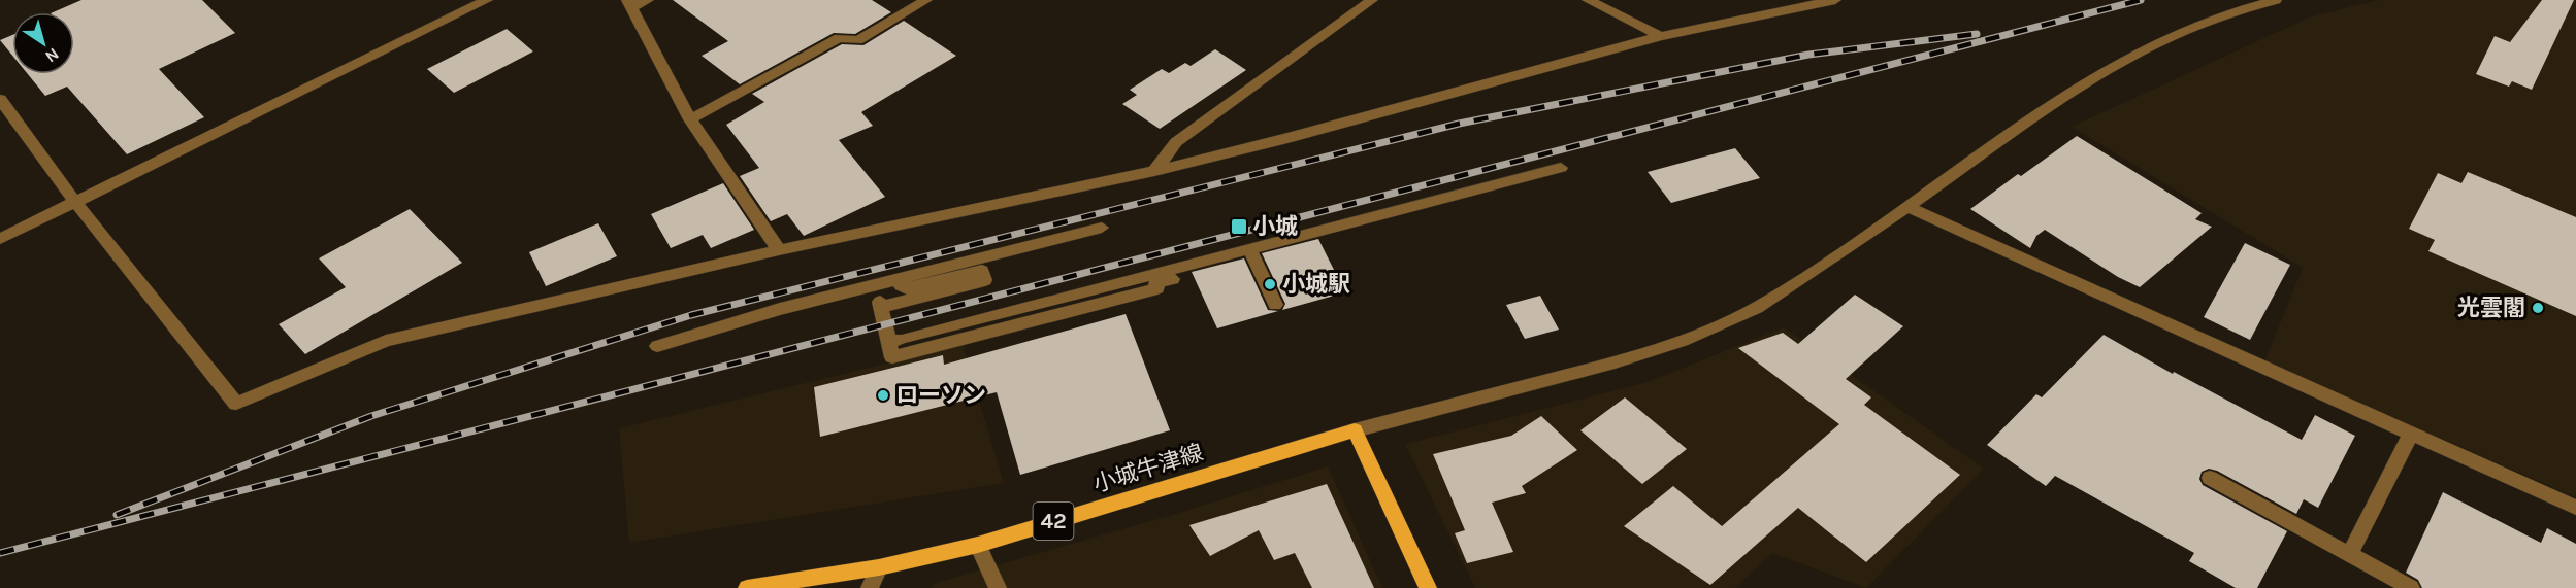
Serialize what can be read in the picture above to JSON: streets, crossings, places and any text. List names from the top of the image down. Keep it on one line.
{"streets":{"main road":["小城牛津線","42"]},"places":{"transit":["小城"],"other":["小城駅","光雲閣","ローソン"]},"north":"bottom right"}
